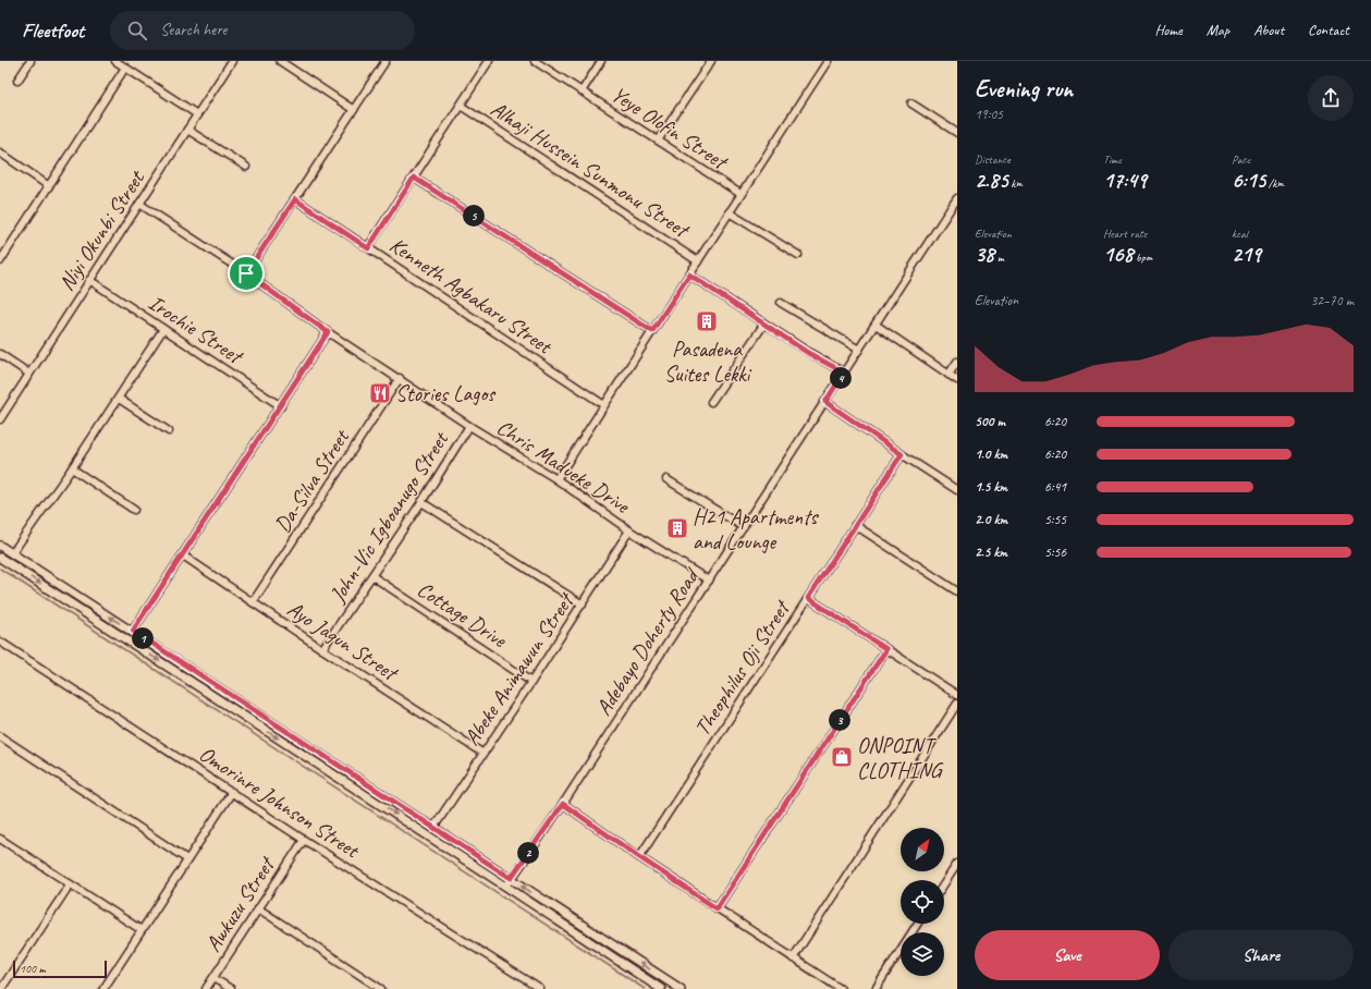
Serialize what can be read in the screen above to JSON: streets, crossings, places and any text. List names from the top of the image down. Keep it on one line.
{"streets":{"street":["Yeye Olofin Street","Alhaji Hussein Sunmonu Street","Niyi Okunbi Street","Kenneth Agbakaru Street","Irochie Street","Chris Madueke Drive","Da-Silva Street","John-Vic Igboanugo Street","Cottage Drive","Ayo Jagun Street","Adebayo Doherty Road","Theophilus Oji Street","Abeke Animawun Street","Omorinre Johnson Street","Awkuzu Street"]},"crossings":[["Niyi Okunbi Street","Irochie Street"],["Niyi Okunbi Street","Chris Madueke Drive"],["Chris Madueke Drive","Da-Silva Street"],["Chris Madueke Drive","John-Vic Igboanugo Street"],["Chris Madueke Drive","Adebayo Doherty Road"],["Chris Madueke Drive","Abeke Animawun Street"],["Da-Silva Street","Ayo Jagun Street"],["John-Vic Igboanugo Street","Cottage Drive"],["John-Vic Igboanugo Street","Ayo Jagun Street"],["Cottage Drive","Abeke Animawun Street"],["Ayo Jagun Street","Abeke Animawun Street"],["Omorinre Johnson Street","Awkuzu Street"]],"places":{"building":["Pasadena Suites Lekki","H21 Apartments and Lounge"],"restaurant":["Stories Lagos"],"shop":["ONPOINT CLOTHING"]},"scale_bar":"100 m","north":"top right","page":{"header":"Fleetfoot","search":"Search here","nav":["Home","Map","About","Contact"],"heading":["Evening run","19:05"],"stats":[["Distance","2.85 km"],["Time","17:49"],["Pace","6:15 /km"],["Elevation","38 m"],["Heart rate","168 bpm"],["kcal","219"]],"pins":["5","4","1","3","2"],"chart":["Elevation","32–70 m"],"list":[{"name":"500 m","note":"6:20"},{"name":"1.0 km","note":"6:20"},{"name":"1.5 km","note":"6:41"},{"name":"2.0 km","note":"5:55"},{"name":"2.5 km","note":"5:56"}],"buttons":["Save","Share"],"scale":"100 m"}}
